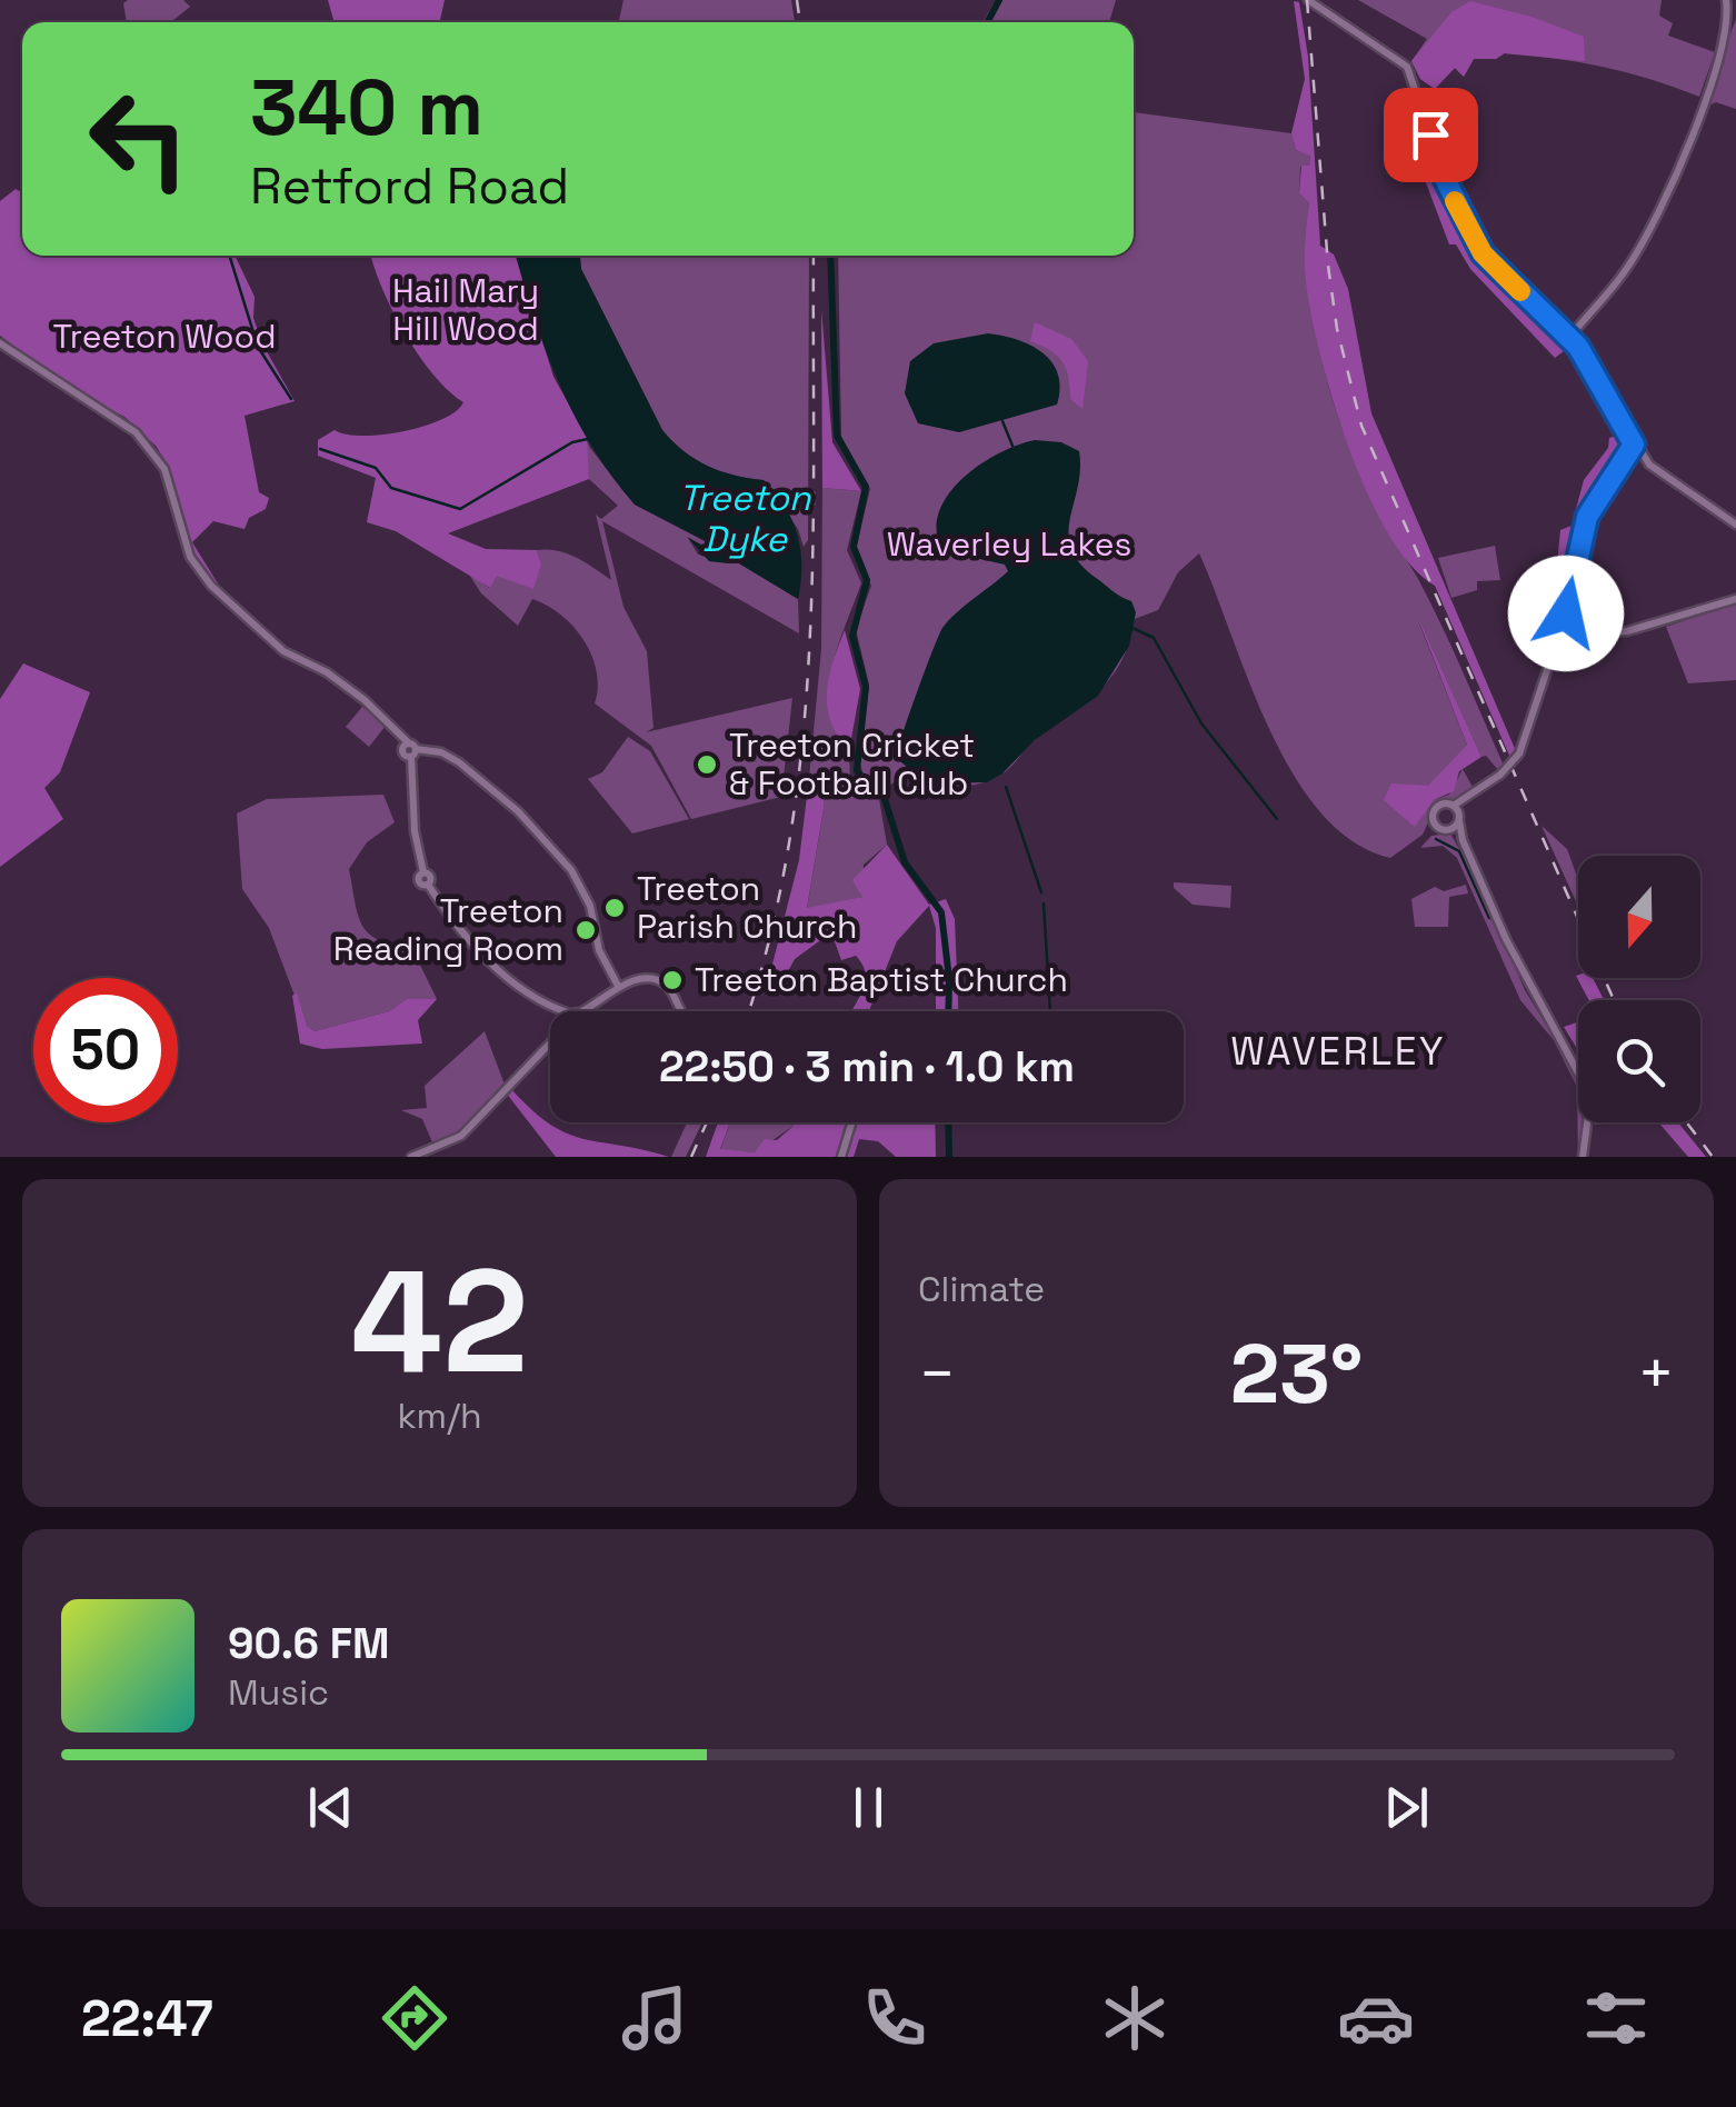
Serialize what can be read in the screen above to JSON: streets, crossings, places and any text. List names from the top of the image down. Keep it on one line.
{"districts":["WAVERLEY"],"water":["Treeton Dyke"],"parks":["Hail Mary Hill Wood","Treeton Wood","Waverley Lakes"],"places":["Treeton Cricket & Football Club","Treeton Parish Church","Treeton Reading Room","Treeton Baptist Church"],"north":"bottom","page":{"turn":["340 m","Retford Road"],"limit":"50","trip":"22:50 · 3 min · 1.0 km","tile":[["42","km/h"],"Climate"],"heat":["−","23°","+"],"song":["90.6 FM","Music"],"tabs":"22:47"}}
